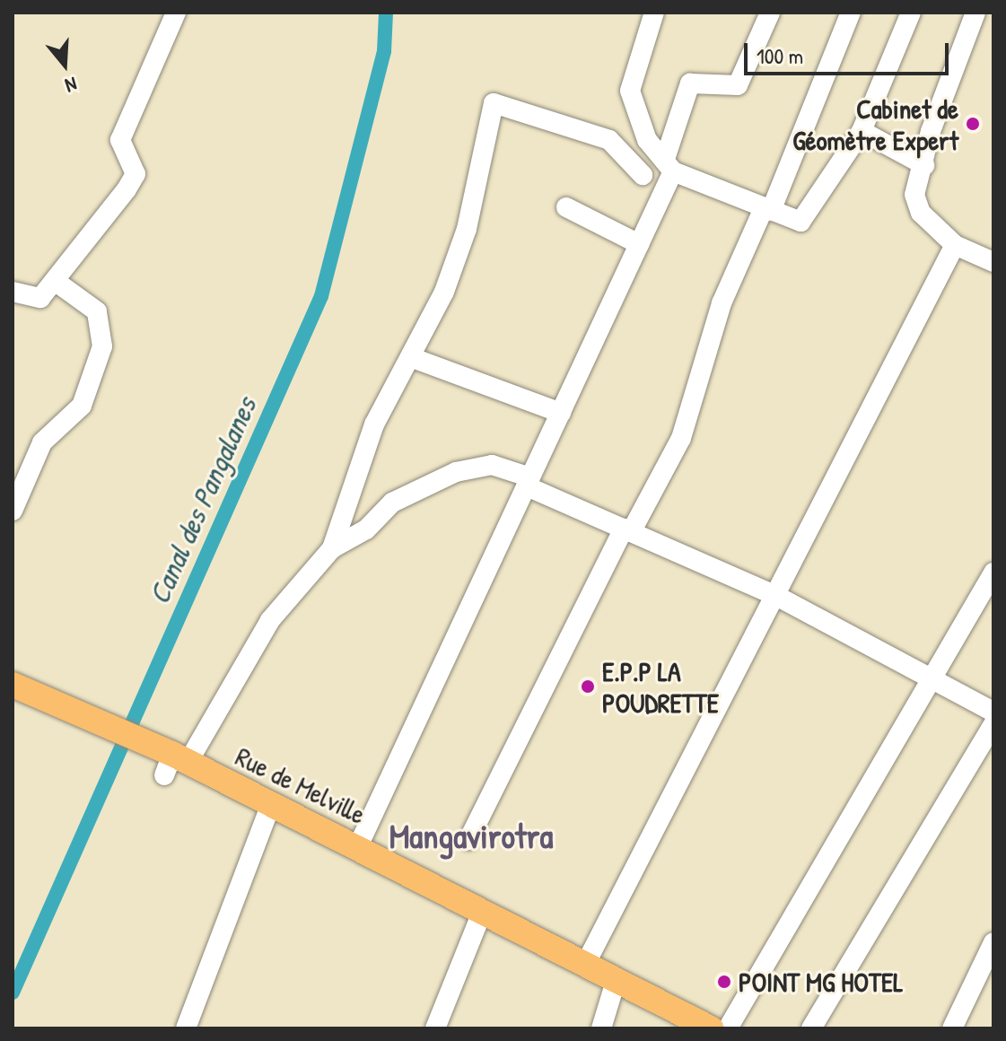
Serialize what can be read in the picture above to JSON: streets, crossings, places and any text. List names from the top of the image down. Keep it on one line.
{"streets":{"main road":["Rue de Melville"]},"districts":["Mangavirotra"],"water":["Canal des Pangalanes"],"places":["Cabinet de Géomètre Expert","E.P.P LA POUDRETTE","POINT MG HOTEL"],"scale_bar":"100 m","north":"bottom"}
